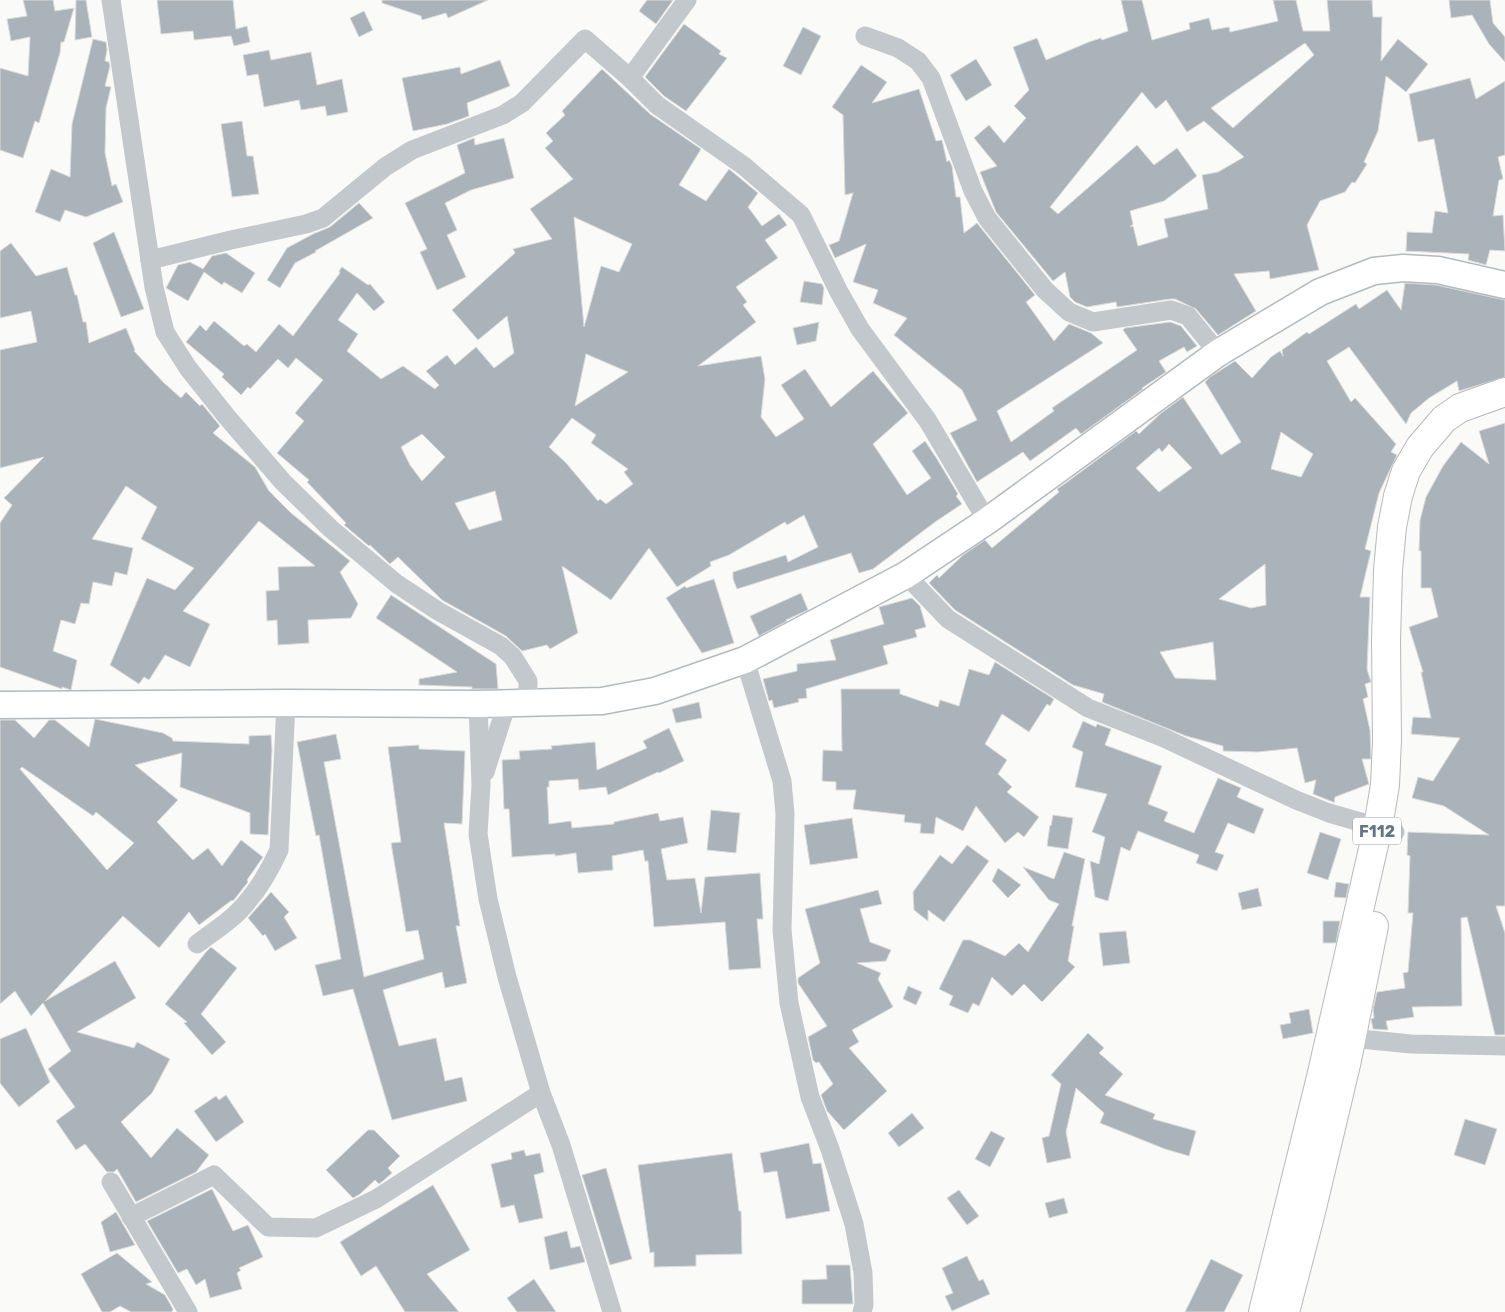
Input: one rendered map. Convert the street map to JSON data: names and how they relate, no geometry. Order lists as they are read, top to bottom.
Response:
{
  "streets": {
    "main road": ["F112"]
  }
}
